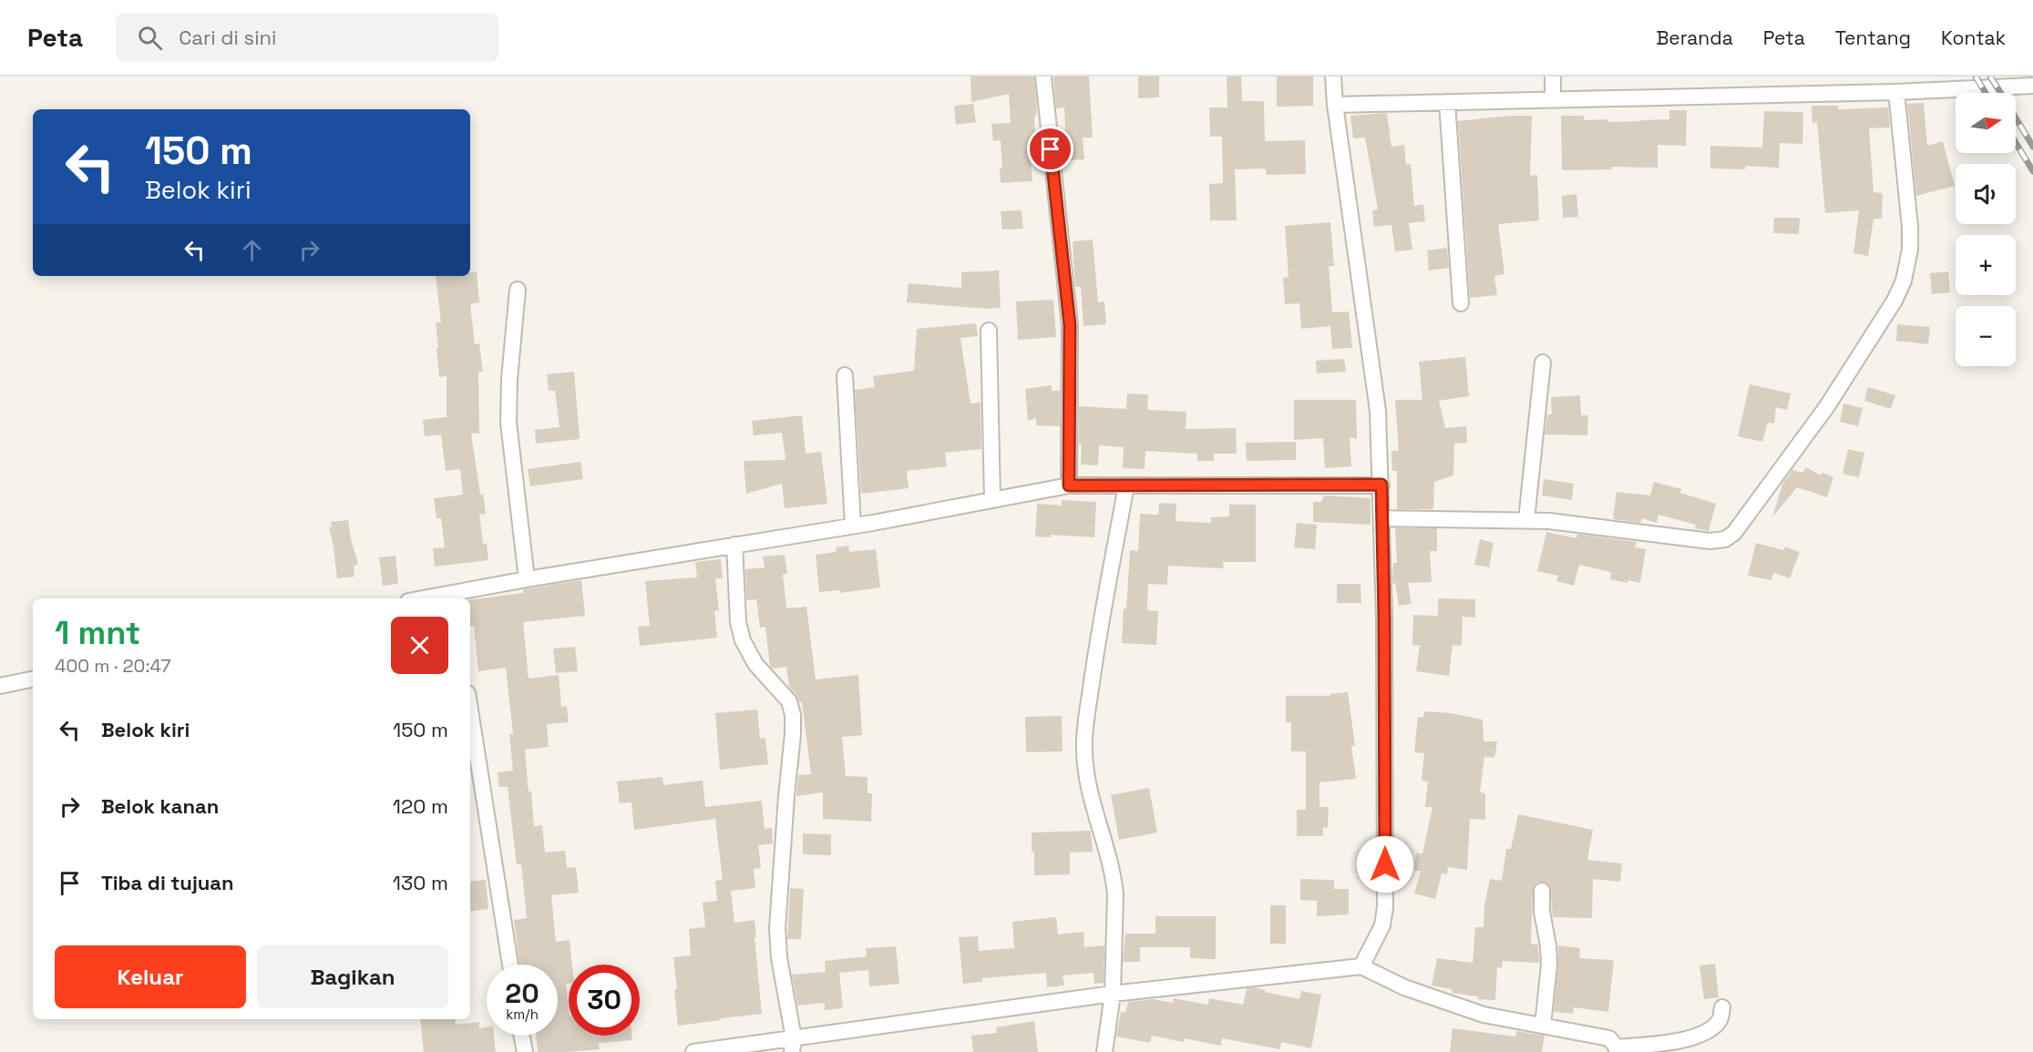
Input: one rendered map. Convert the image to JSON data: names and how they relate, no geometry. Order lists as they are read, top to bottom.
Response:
{
  "north": "right",
  "page": {
    "header": "Peta",
    "search": "Cari di sini",
    "nav": [
      "Beranda",
      "Peta",
      "Tentang",
      "Kontak"
    ],
    "map_buttons": ["+", "−"],
    "turn": ["150 m", "Belok kiri"],
    "heading": ["1 mnt", "400 m · 20:47"],
    "list": [
      {
        "name": "Belok kiri",
        "value": "150 m"
      },
      {
        "name": "Belok kanan",
        "value": "120 m"
      },
      {
        "name": "Tiba di tujuan",
        "value": "130 m"
      }
    ],
    "buttons": ["Keluar", "Bagikan"],
    "speed": "20 km/h",
    "limit": "30"
  }
}
